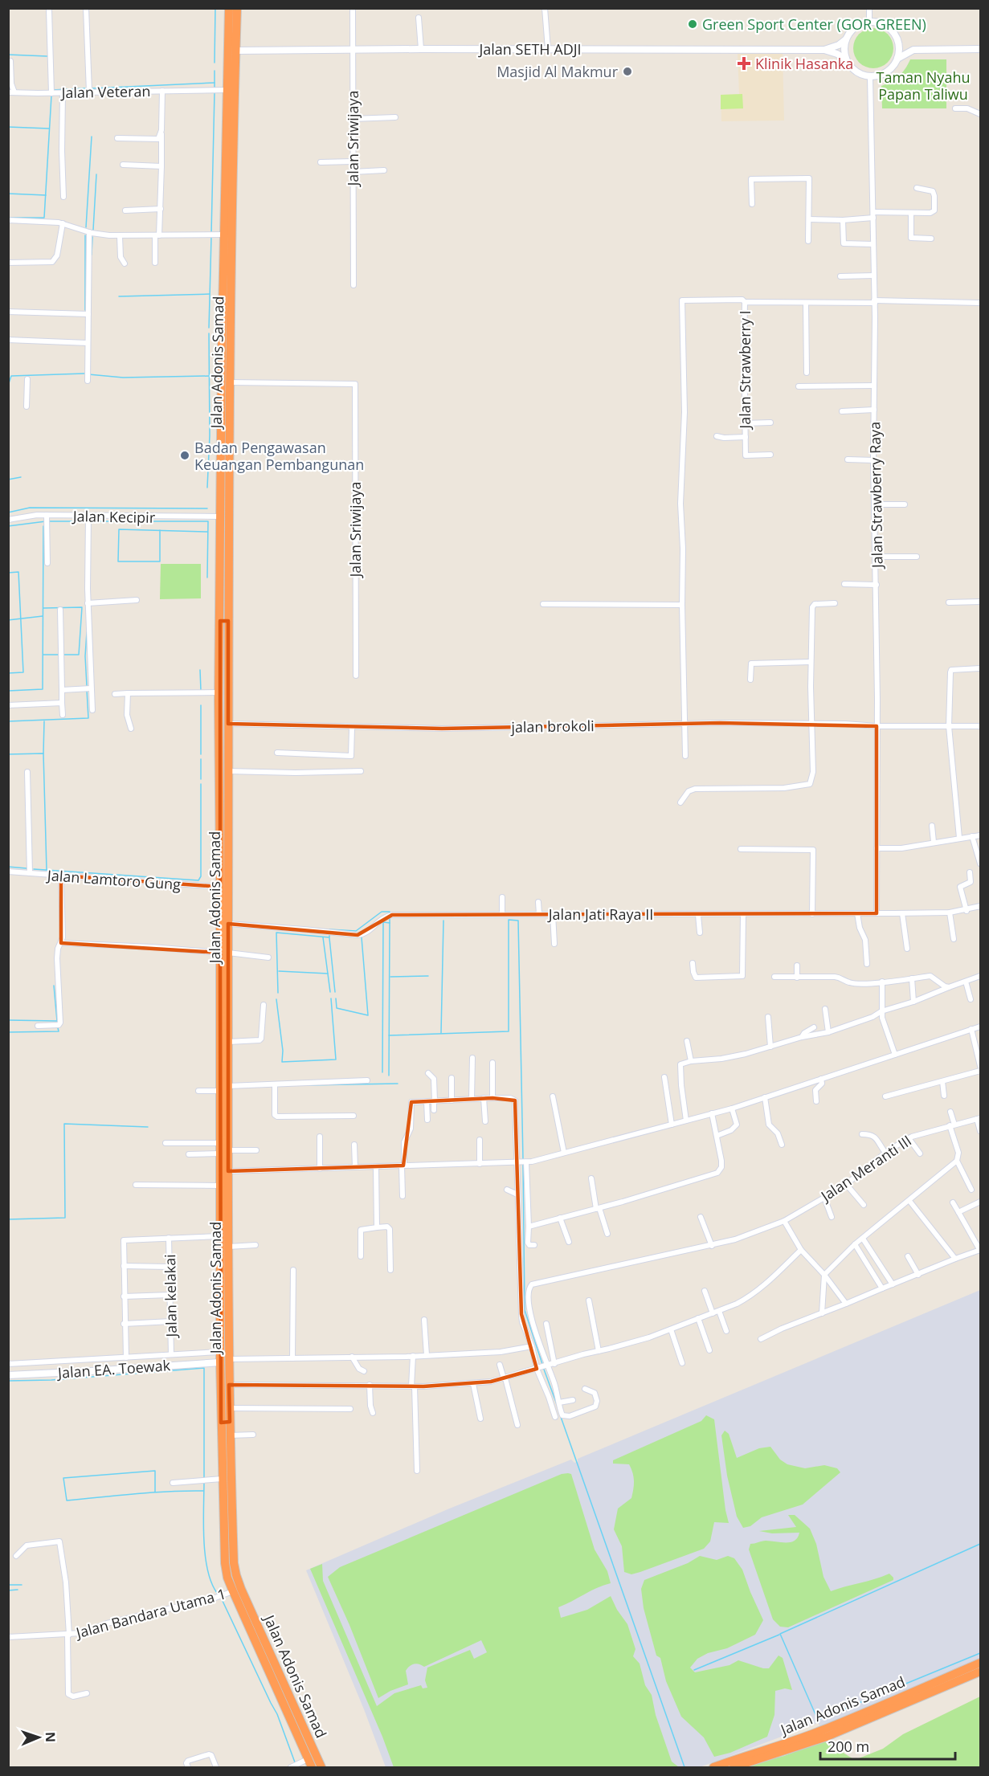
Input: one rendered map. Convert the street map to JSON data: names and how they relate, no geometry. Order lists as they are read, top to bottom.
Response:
{
  "streets": {
    "highway": ["Jalan Adonis Samad"],
    "street": [
      "Jalan SETH ADJI",
      "Jalan Veteran",
      "Jalan Sriwijaya",
      "Jalan Strawberry I",
      "Jalan Strawberry Raya",
      "Jalan Kecipir",
      "jalan brokoli",
      "Jalan Lamtoro Gung",
      "Jalan Jati Raya II",
      "Jalan Meranti III",
      "Jalan kelakai",
      "Jalan EA. Toewak",
      "Jalan Bandara Utama 1"
    ]
  },
  "crossings": [
    ["Jalan SETH ADJI", "Jalan Sriwijaya"],
    ["Jalan SETH ADJI", "Jalan Adonis Samad"],
    ["Jalan Sriwijaya", "Jalan Adonis Samad"],
    ["Jalan Adonis Samad", "jalan brokoli"],
    ["Jalan Adonis Samad", "Jalan Jati Raya II"],
    ["Jalan Strawberry I", "Jalan Strawberry Raya"],
    ["Jalan Strawberry Raya", "jalan brokoli"],
    ["Jalan Strawberry Raya", "Jalan Jati Raya II"]
  ],
  "parks": ["Taman Nyahu Papan Taliwu"],
  "places": {
    "other": ["Green Sport Center (GOR GREEN)", "Masjid Al Makmur", "Badan Pengawasan Keuangan Pembangunan"],
    "health": ["Klinik Hasanka"]
  },
  "scale_bar": "200 m",
  "north": "right"
}
